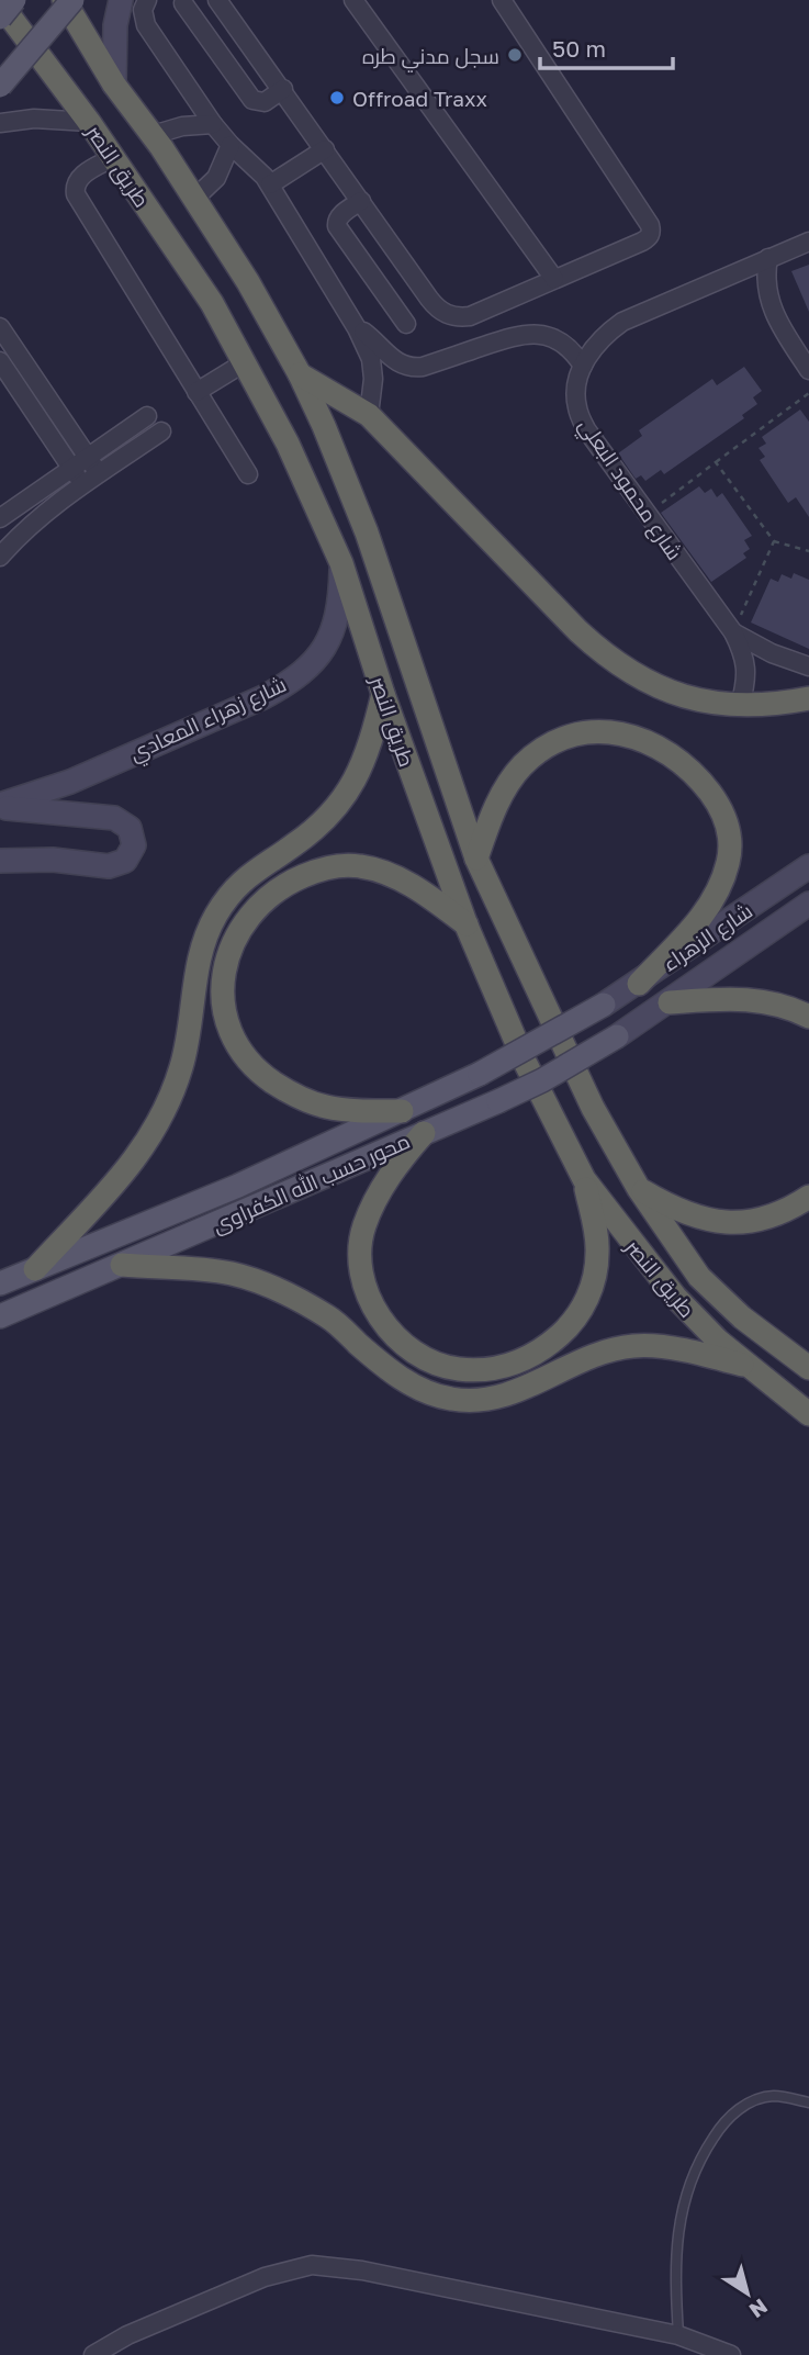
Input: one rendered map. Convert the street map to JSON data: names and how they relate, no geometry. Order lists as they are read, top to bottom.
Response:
{
  "streets": {
    "highway": ["طريق النصر"],
    "main road": ["شارع زهراء المعادي", "شارع الزهراء", "محور حسب الله الكفراوى"],
    "street": ["شارع محمود البعلي"]
  },
  "crossings": [
    ["طريق النصر", "شارع زهراء المعادي"],
    ["شارع الزهراء", "محور حسب الله الكفراوى"]
  ],
  "places": ["سجل مدني طره", "Offroad Traxx"],
  "scale_bar": "50 m",
  "north": "bottom right"
}
